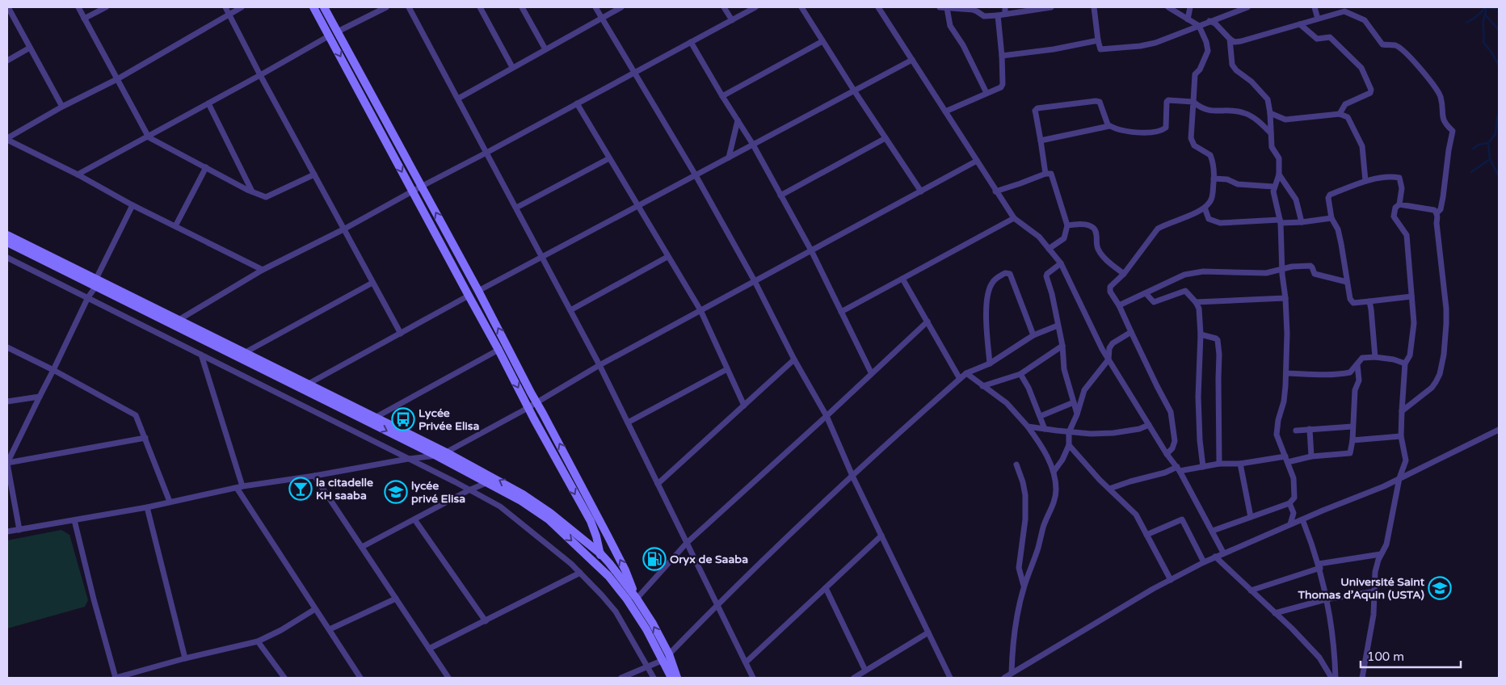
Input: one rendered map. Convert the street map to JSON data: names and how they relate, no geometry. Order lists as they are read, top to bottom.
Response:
{
  "places": {
    "bus stop": ["Lycée Privée Elisa"],
    "bar": ["la citadelle KH saaba"],
    "school or university": ["lycée privé Elisa", "Université Saint Thomas d’Aquin (USTA)"],
    "fuel station": ["Oryx de Saaba"]
  },
  "scale_bar": "100 m"
}
